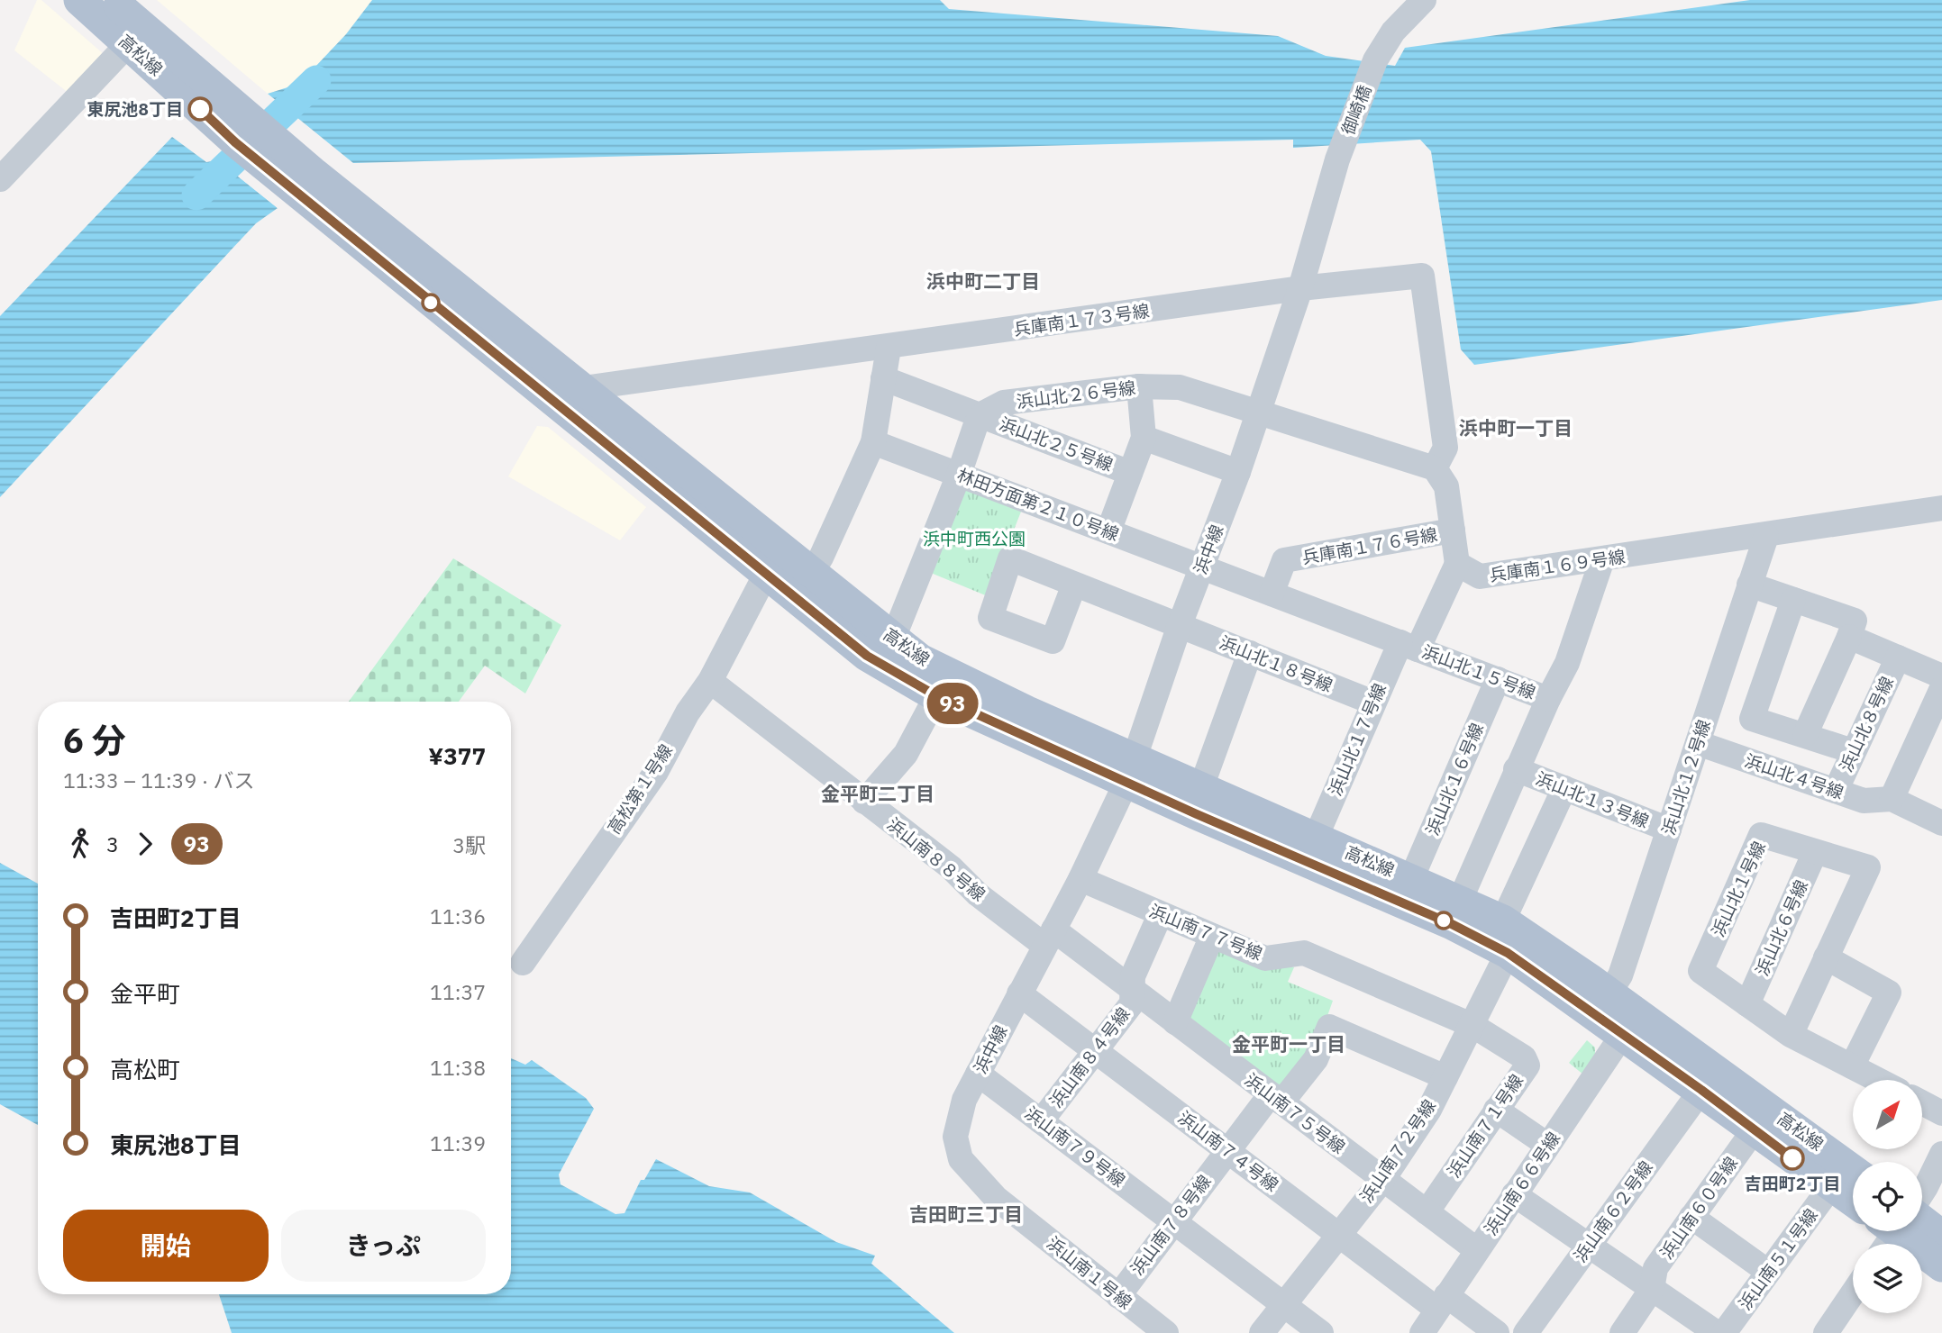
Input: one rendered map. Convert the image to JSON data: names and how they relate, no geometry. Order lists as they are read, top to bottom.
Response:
{
  "streets": {
    "main road": ["高松線"],
    "street": [
      "御崎橋",
      "兵庫南１７３号線",
      "浜山北２６号線",
      "浜山北２５号線",
      "林田方面第２１０号線",
      "兵庫南１７６号線",
      "浜中線",
      "兵庫南１６９号線",
      "浜山北１８号線",
      "浜山北１５号線",
      "浜山北８号線",
      "浜山北１７号線",
      "浜山北４号線",
      "浜山北１２号線",
      "浜山北１６号線",
      "高松第１号線",
      "浜山北１３号線",
      "浜山南８８号線",
      "浜山北１号線",
      "浜山北６号線",
      "浜山南７７号線",
      "浜山南８４号線",
      "浜山南７５号線",
      "浜山南７１号線",
      "浜山南７９号線",
      "浜山南７４号線",
      "浜山南７２号線",
      "浜山南６６号線",
      "浜山南６０号線",
      "浜山南６２号線",
      "浜山南７８号線",
      "浜山南５１号線",
      "浜山南１号線"
    ]
  },
  "crossings": [
    ["高松線", "兵庫南１７３号線"],
    ["高松線", "浜中線"],
    ["高松線", "浜山北１５号線"],
    ["高松線", "浜山北１７号線"],
    ["高松線", "浜山北１２号線"],
    ["高松線", "浜山北１６号線"],
    ["高松線", "高松第１号線"],
    ["高松線", "浜山南７２号線"],
    ["高松線", "浜山南６６号線"],
    ["高松線", "浜山南６０号線"],
    ["高松線", "浜山南６２号線"],
    ["高松線", "浜山南５１号線"],
    ["御崎橋", "浜中線"],
    ["兵庫南１７３号線", "浜中線"],
    ["浜山北２６号線", "浜山北２５号線"],
    ["浜山北２６号線", "浜中線"],
    ["林田方面第２１０号線", "浜中線"],
    ["林田方面第２１０号線", "浜山北１５号線"],
    ["兵庫南１７６号線", "浜山北１５号線"],
    ["浜中線", "浜山北１８号線"],
    ["浜中線", "浜山北１５号線"],
    ["浜中線", "浜山南８８号線"],
    ["浜中線", "浜山南７７号線"],
    ["浜中線", "浜山南７５号線"],
    ["浜中線", "浜山南７９号線"],
    ["浜中線", "浜山南７４号線"],
    ["浜中線", "浜山南１号線"],
    ["兵庫南１６９号線", "浜山北１７号線"],
    ["兵庫南１６９号線", "浜山北１２号線"],
    ["浜山北１８号線", "浜山北１７号線"],
    ["浜山北１５号線", "浜山北１７号線"],
    ["浜山北１５号線", "浜山北１６号線"],
    ["浜山北１５号線", "浜山北１３号線"],
    ["浜山北８号線", "浜山北４号線"],
    ["浜山北４号線", "浜山北１２号線"],
    ["浜山北１２号線", "浜山北１３号線"],
    ["高松第１号線", "浜山南８８号線"],
    ["浜山南８８号線", "浜山南７５号線"],
    ["浜山北１号線", "浜山北６号線"],
    ["浜山南７７号線", "浜山南８４号線"],
    ["浜山南７７号線", "浜山南７１号線"],
    ["浜山南７７号線", "浜山南７２号線"],
    ["浜山南８４号線", "浜山南７５号線"],
    ["浜山南８４号線", "浜山南７９号線"],
    ["浜山南８４号線", "浜山南７４号線"],
    ["浜山南７５号線", "浜山南７１号線"],
    ["浜山南７５号線", "浜山南７２号線"],
    ["浜山南７５号線", "浜山南６６号線"],
    ["浜山南７５号線", "浜山南７８号線"],
    ["浜山南７１号線", "浜山南７２号線"],
    ["浜山南７９号線", "浜山南７２号線"],
    ["浜山南７９号線", "浜山南７８号線"],
    ["浜山南７４号線", "浜山南７２号線"],
    ["浜山南７４号線", "浜山南６６号線"],
    ["浜山南７４号線", "浜山南７８号線"],
    ["浜山南７２号線", "浜山南７８号線"],
    ["浜山南７８号線", "浜山南１号線"]
  ],
  "districts": [
    "浜中町二丁目",
    "浜中町一丁目",
    "金平町二丁目",
    "金平町一丁目",
    "吉田町三丁目"
  ],
  "parks": ["浜中町西公園"],
  "places": ["東尻池8丁目", "吉田町2丁目"],
  "lines": ["bus line 93"],
  "north": "top right",
  "page": {
    "on_map": "93",
    "heading": ["6 分", "11:33 – 11:39 · バス", "¥377"],
    "legs": ["3", "93", "3駅"],
    "list": [
      {
        "name": "吉田町2丁目",
        "value": "11:36"
      },
      {
        "name": "金平町",
        "value": "11:37"
      },
      {
        "name": "高松町",
        "value": "11:38"
      },
      {
        "name": "東尻池8丁目",
        "value": "11:39"
      }
    ],
    "buttons": ["開始", "きっぷ"]
  }
}
